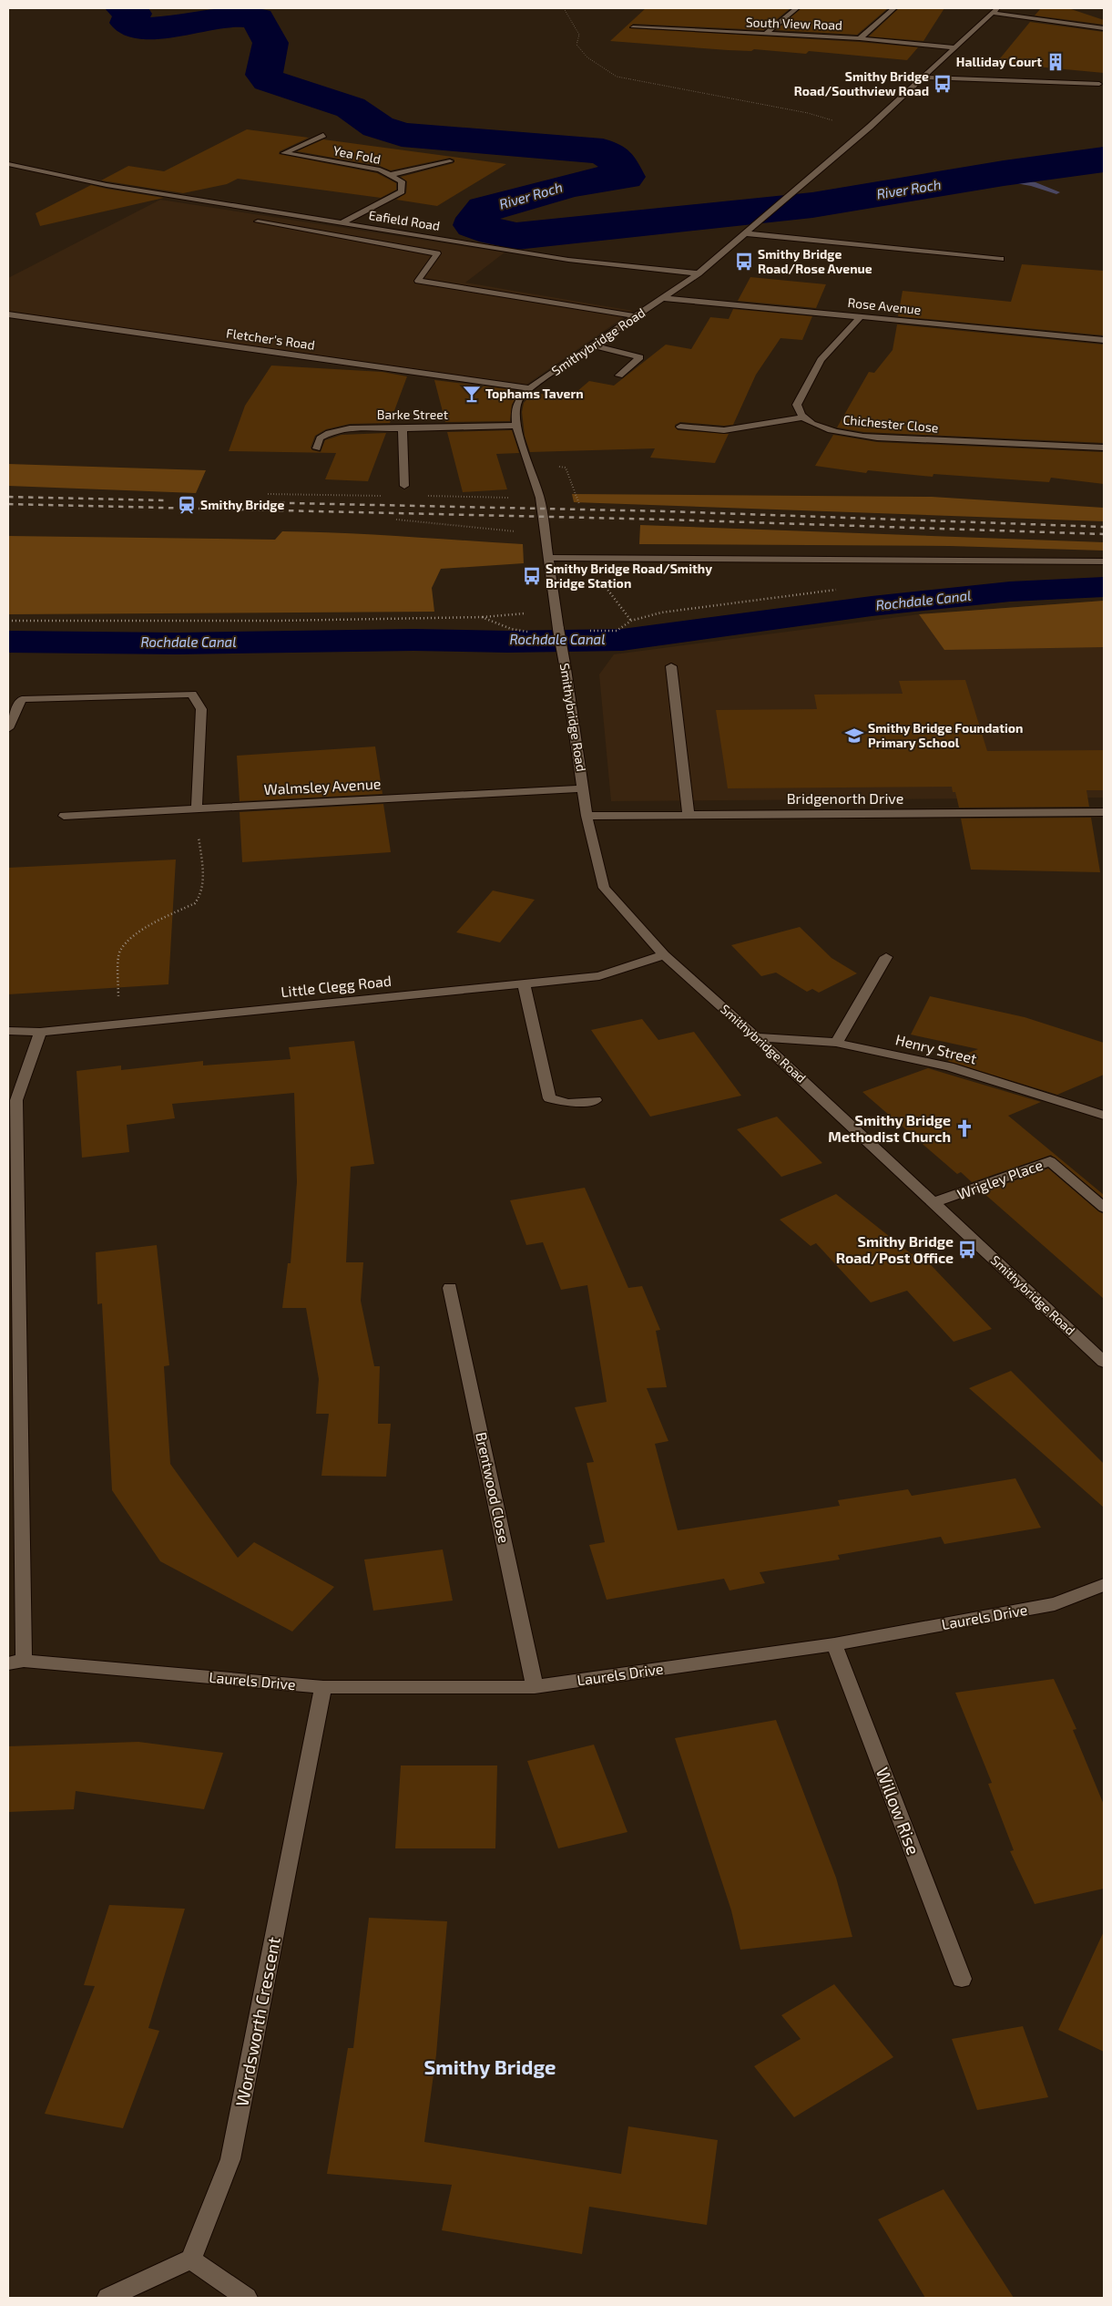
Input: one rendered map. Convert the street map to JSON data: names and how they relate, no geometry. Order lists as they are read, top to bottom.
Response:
{
  "streets": {
    "street": [
      "South View Road",
      "Yea Fold",
      "Eafield Road",
      "Rose Avenue",
      "Fletcher's Road",
      "Smithybridge Road",
      "Barke Street",
      "Chichester Close",
      "Walmsley Avenue",
      "Bridgenorth Drive",
      "Little Clegg Road",
      "Henry Street",
      "Wrigley Place",
      "Brentwood Close",
      "Laurels Drive",
      "Willow Rise",
      "Wordsworth Crescent"
    ]
  },
  "crossings": [
    ["South View Road", "Smithybridge Road"],
    ["Yea Fold", "Eafield Road"],
    ["Eafield Road", "Smithybridge Road"],
    ["Rose Avenue", "Smithybridge Road"],
    ["Fletcher's Road", "Smithybridge Road"],
    ["Smithybridge Road", "Barke Street"],
    ["Smithybridge Road", "Walmsley Avenue"],
    ["Smithybridge Road", "Bridgenorth Drive"],
    ["Smithybridge Road", "Little Clegg Road"],
    ["Smithybridge Road", "Henry Street"],
    ["Smithybridge Road", "Wrigley Place"],
    ["Little Clegg Road", "Laurels Drive"],
    ["Brentwood Close", "Laurels Drive"],
    ["Laurels Drive", "Willow Rise"],
    ["Laurels Drive", "Wordsworth Crescent"]
  ],
  "districts": ["Smithy Bridge"],
  "water": ["River Roch", "Rochdale Canal"],
  "places": {
    "building": ["Halliday Court"],
    "bus stop": [
      "Smithy Bridge Road/Southview Road",
      "Smithy Bridge Road/Rose Avenue",
      "Smithy Bridge Road/Smithy Bridge Station",
      "Smithy Bridge Road/Post Office"
    ],
    "bar": ["Tophams Tavern"],
    "station": ["Smithy Bridge"],
    "school or university": ["Smithy Bridge Foundation Primary School"],
    "church": ["Smithy Bridge Methodist Church"]
  }
}
